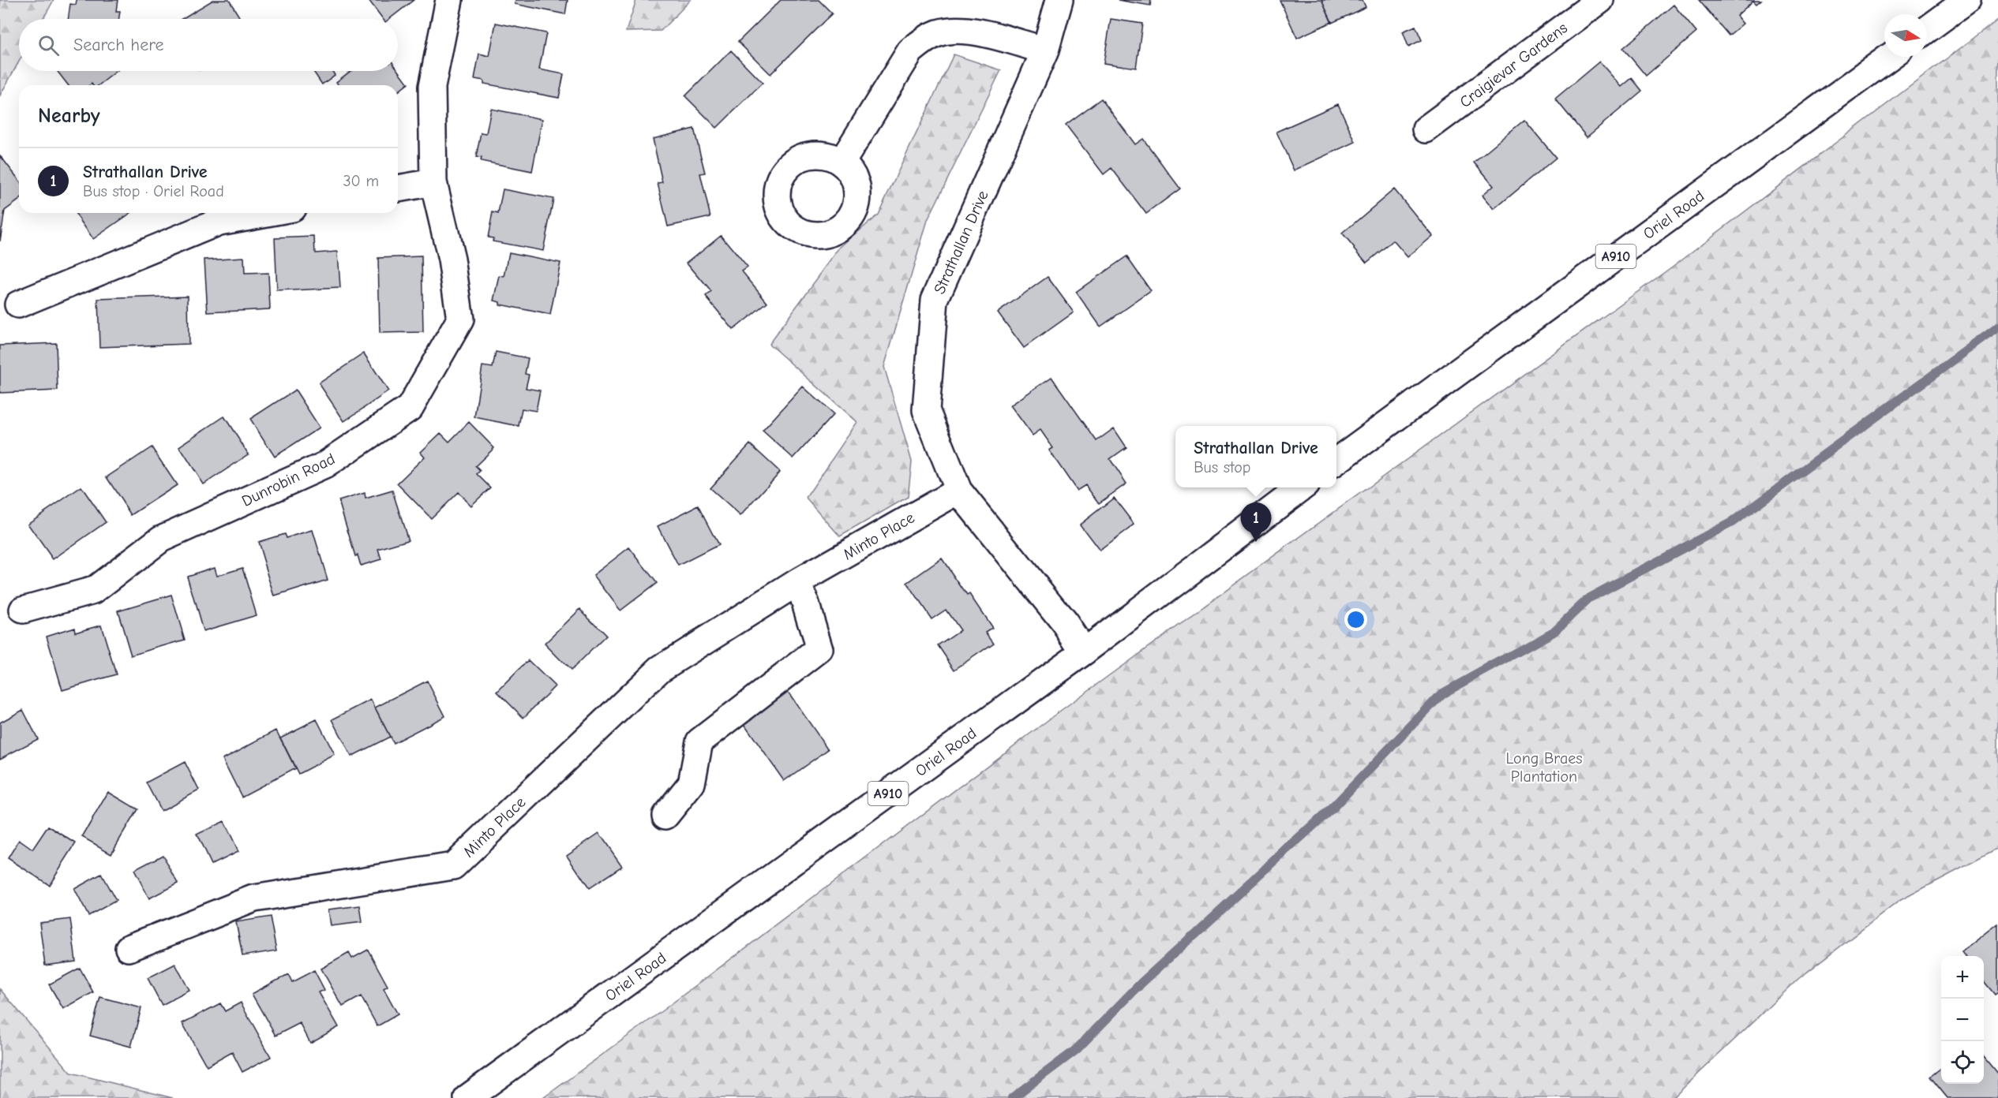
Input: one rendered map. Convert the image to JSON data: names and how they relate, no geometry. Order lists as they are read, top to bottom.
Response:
{
  "streets": {
    "street": [
      "Craigievar Gardens",
      "Oriel Road",
      "Strathallan Drive",
      "A910",
      "Dunrobin Road",
      "Minto Place"
    ]
  },
  "crossings": [
    ["Oriel Road", "Strathallan Drive"],
    ["Strathallan Drive", "Minto Place"]
  ],
  "parks": ["Long Braes Plantation"],
  "north": "right",
  "page": {
    "search": "Search here",
    "heading": "Nearby",
    "list": [
      {
        "mark": "1",
        "name": "Strathallan Drive",
        "note": "Bus stop · Oriel Road",
        "value": "30 m"
      }
    ],
    "popup": ["Strathallan Drive", "Bus stop"],
    "pins": "1",
    "map_buttons": ["+", "−"]
  }
}
